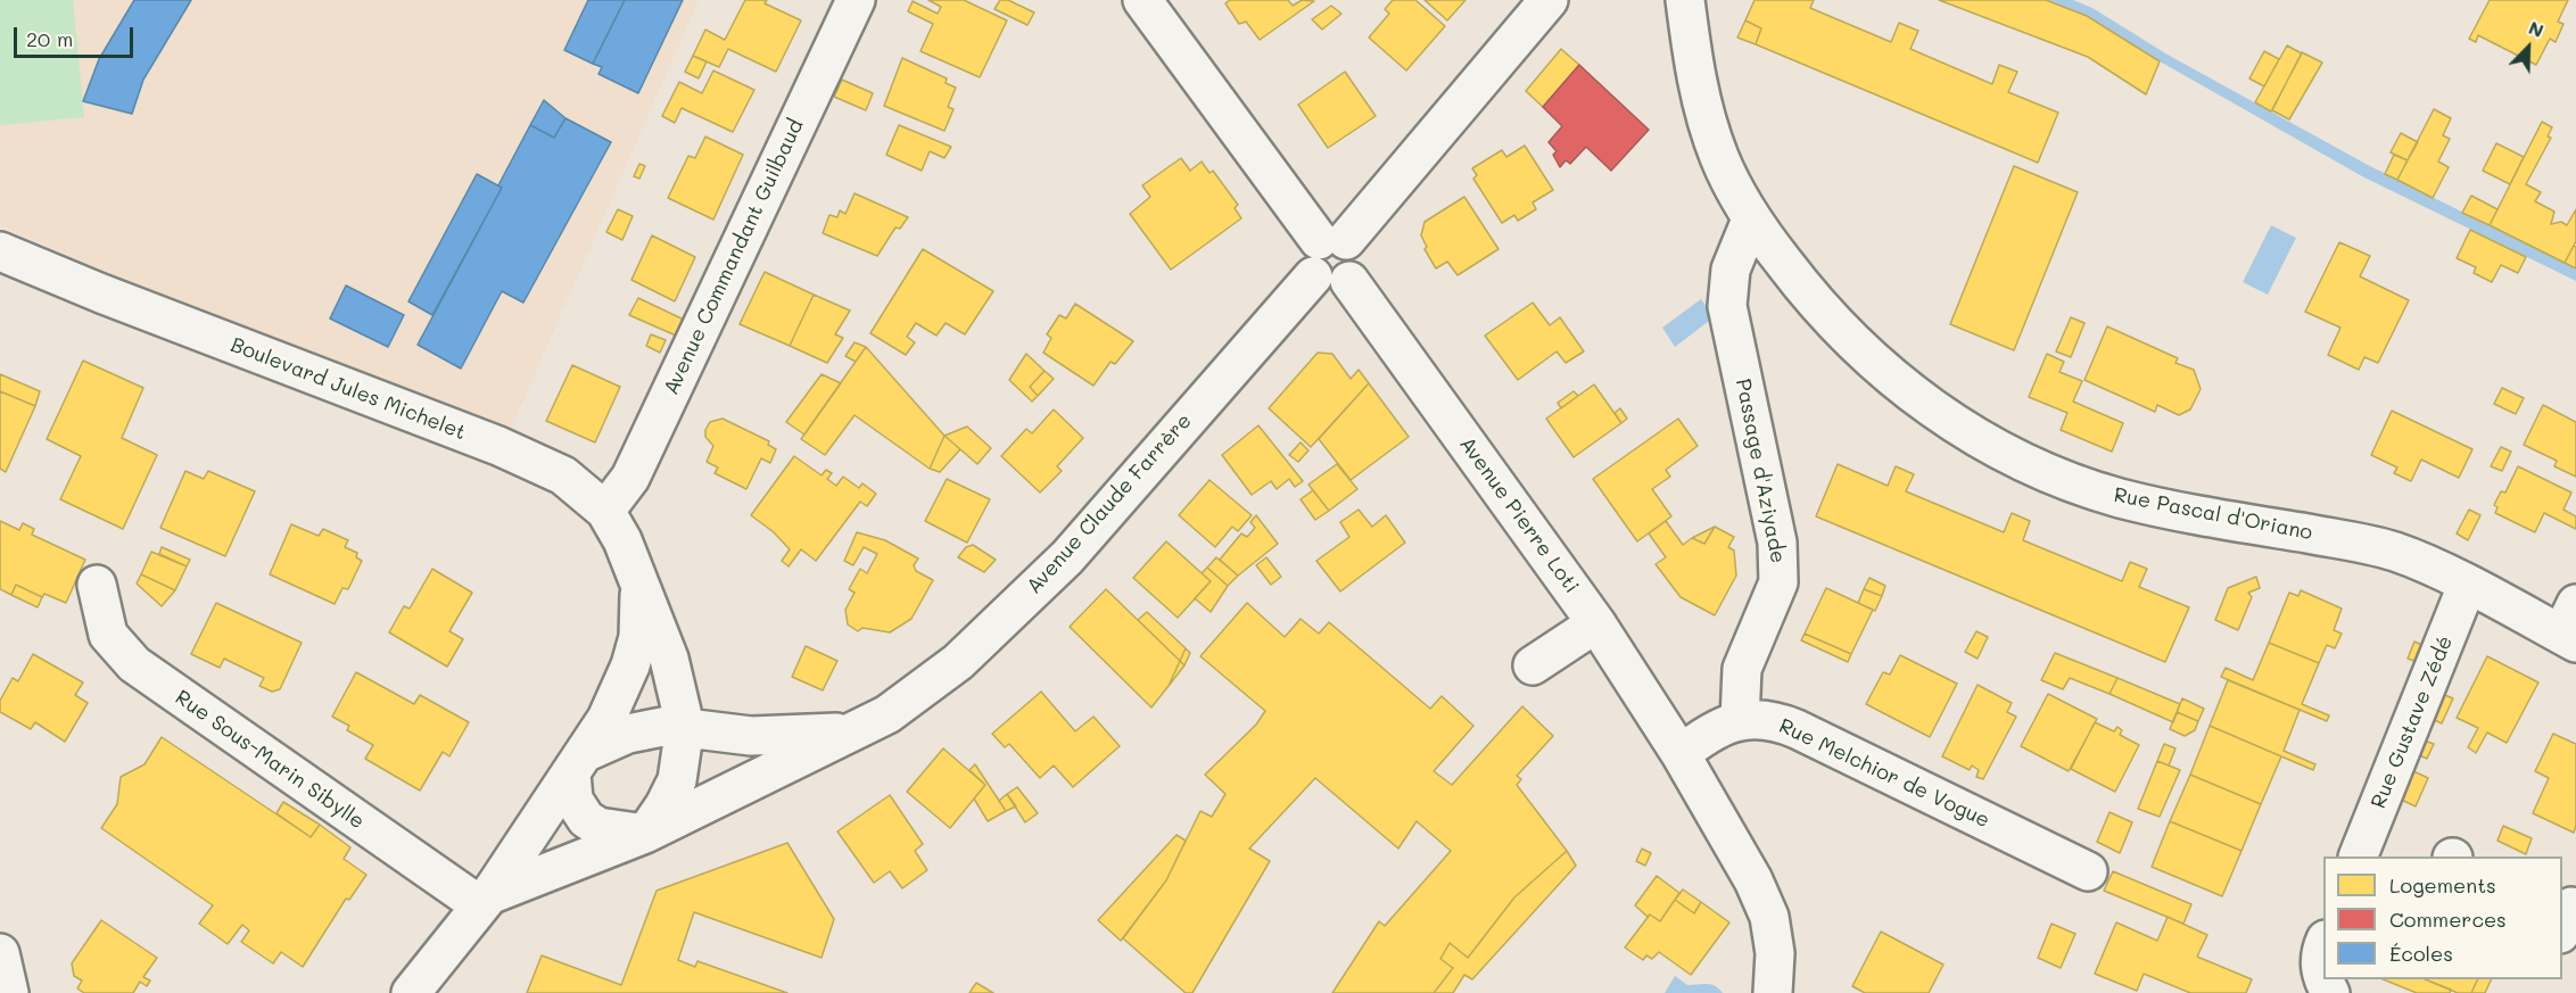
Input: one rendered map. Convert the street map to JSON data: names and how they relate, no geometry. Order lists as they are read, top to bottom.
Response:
{
  "streets": {
    "street": [
      "Avenue Commandant Guilbaud",
      "Boulevard Jules Michelet",
      "Passage d'Aziyade",
      "Avenue Claude Farrère",
      "Rue Pascal d'Oriano",
      "Avenue Pierre Loti",
      "Rue Gustave Zédé",
      "Rue Sous-Marin Sibylle",
      "Rue Melchior de Vogue"
    ]
  },
  "crossings": [
    ["Avenue Commandant Guilbaud", "Boulevard Jules Michelet"],
    ["Boulevard Jules Michelet", "Avenue Claude Farrère"],
    ["Boulevard Jules Michelet", "Rue Sous-Marin Sibylle"],
    ["Passage d'Aziyade", "Rue Pascal d'Oriano"],
    ["Passage d'Aziyade", "Rue Melchior de Vogue"],
    ["Avenue Claude Farrère", "Avenue Pierre Loti"],
    ["Rue Pascal d'Oriano", "Rue Gustave Zédé"],
    ["Avenue Pierre Loti", "Rue Melchior de Vogue"]
  ],
  "legend": ["Logements", "Commerces", "Écoles"],
  "scale_bar": "20 m",
  "north": "top right"
}
